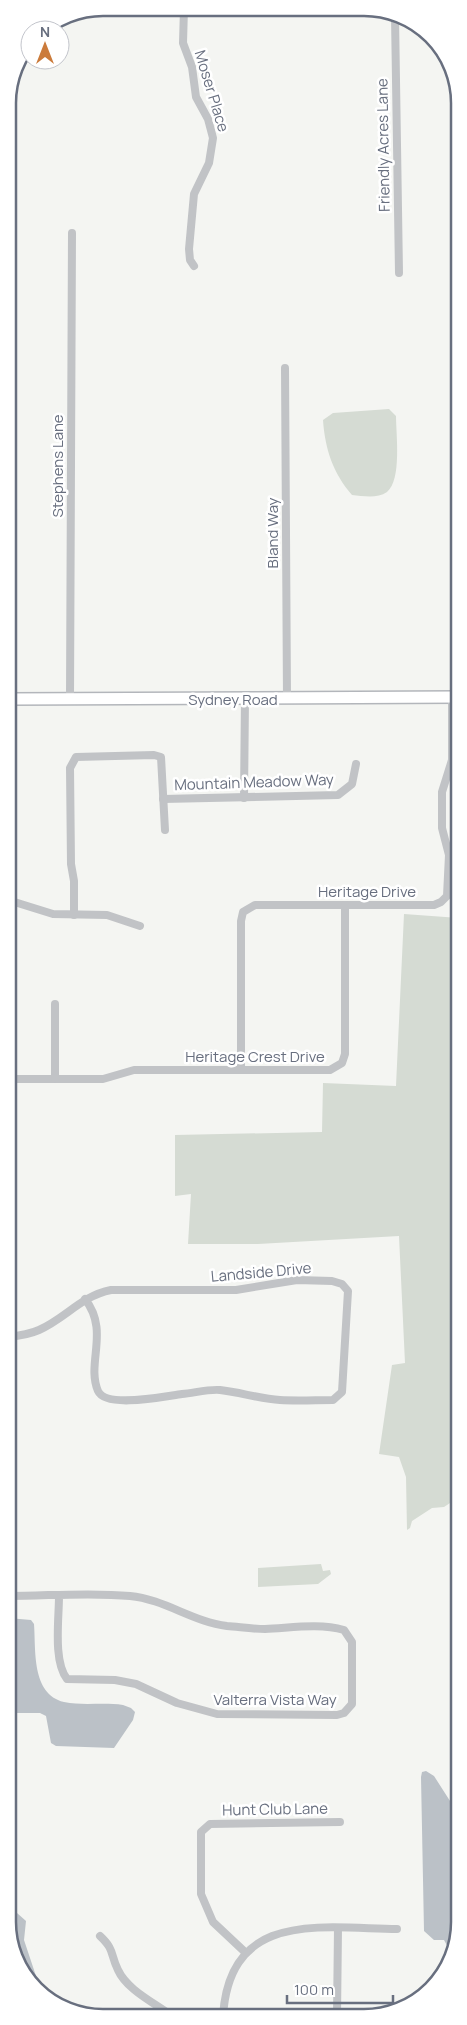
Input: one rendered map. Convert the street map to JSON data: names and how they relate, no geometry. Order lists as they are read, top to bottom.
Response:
{
  "streets": {
    "street": [
      "Moser Place",
      "Friendly Acres Lane",
      "Stephens Lane",
      "Bland Way",
      "Sydney Road",
      "Mountain Meadow Way",
      "Heritage Drive",
      "Heritage Crest Drive",
      "Landside Drive",
      "Valterra Vista Way",
      "Hunt Club Lane"
    ]
  },
  "crossings": [
    ["Stephens Lane", "Sydney Road"],
    ["Bland Way", "Sydney Road"],
    ["Heritage Drive", "Heritage Crest Drive"]
  ],
  "scale_bar": "100 m",
  "north": "top"
}
